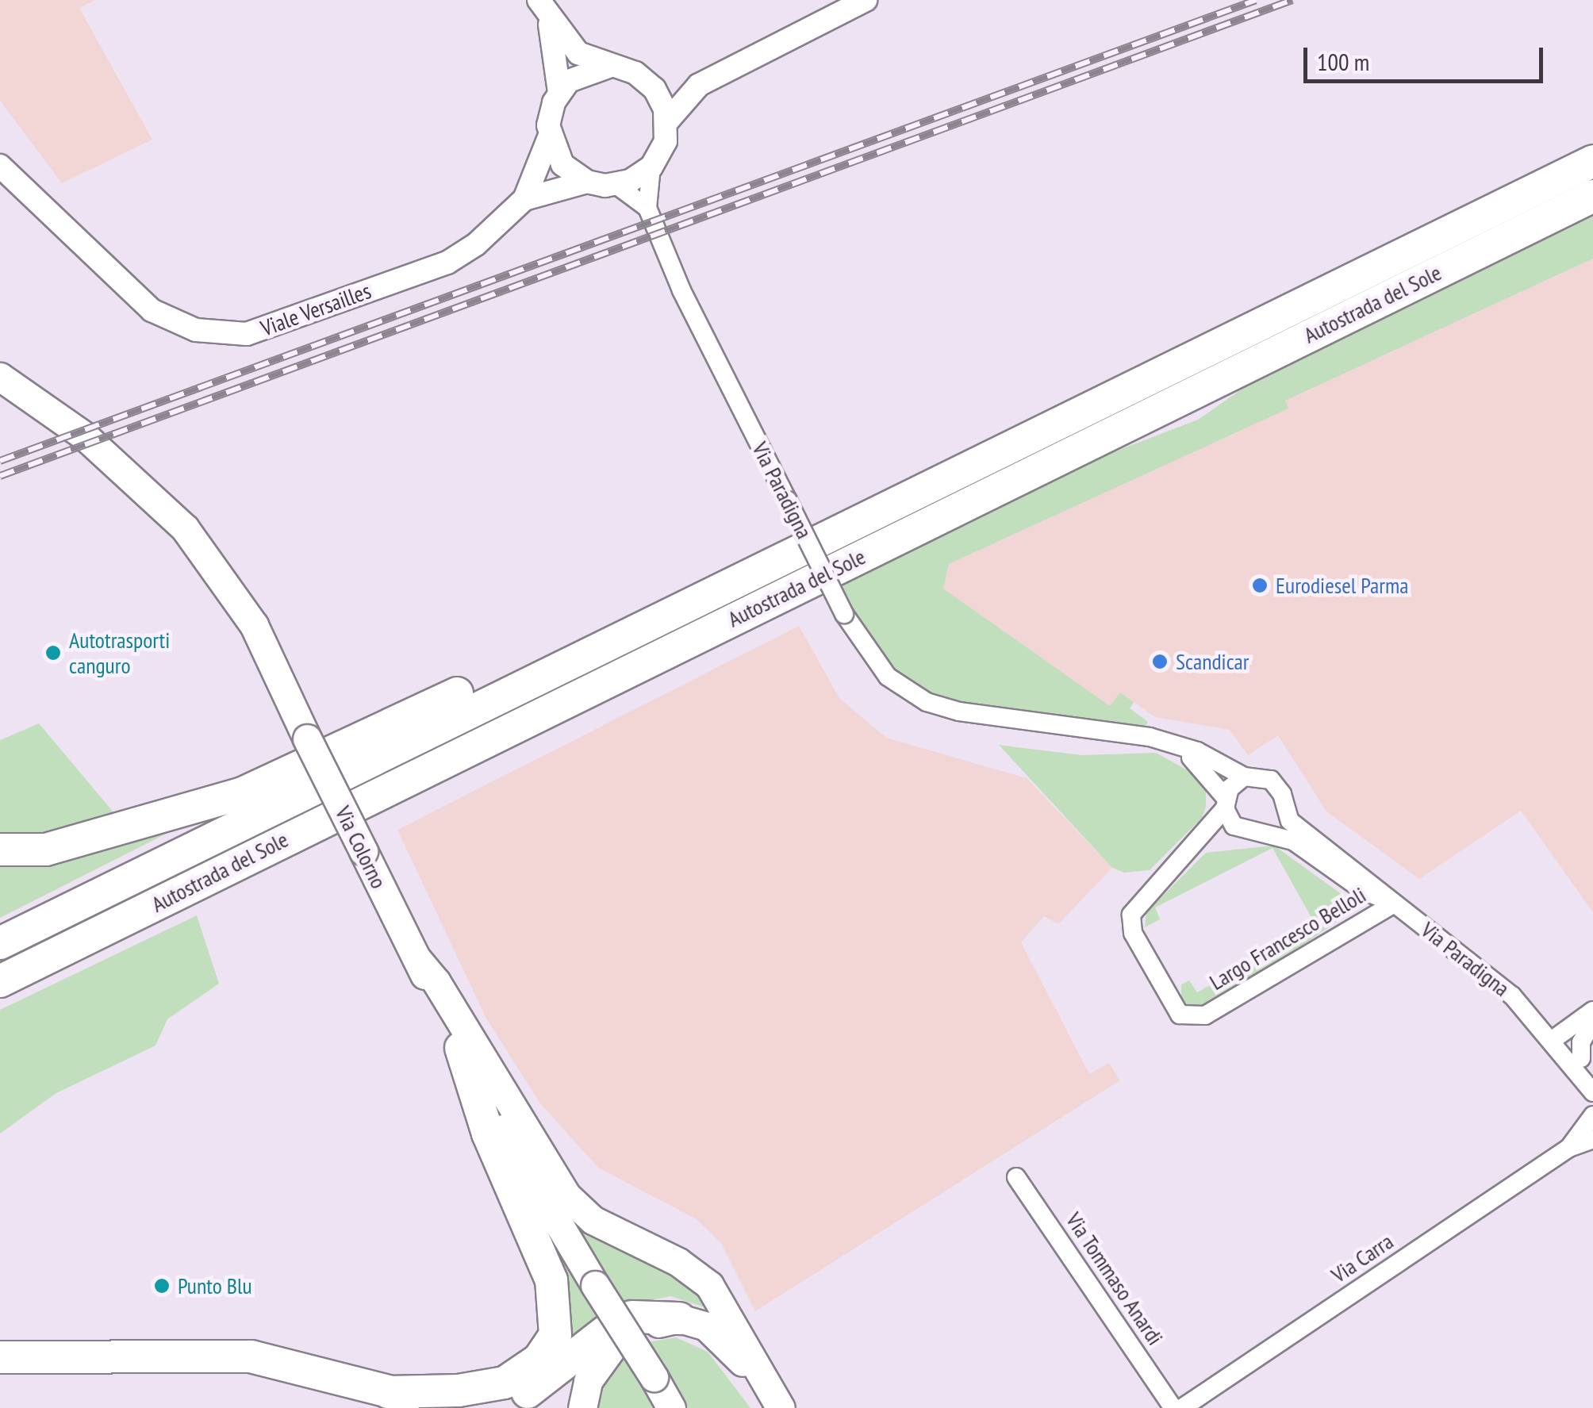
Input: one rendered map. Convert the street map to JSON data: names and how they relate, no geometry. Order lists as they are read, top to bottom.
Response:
{
  "streets": {
    "highway": ["Autostrada del Sole"],
    "main road": ["Via Colorno"],
    "street": [
      "Viale Versailles",
      "Via Paradigna",
      "Largo Francesco Belloli",
      "Via Carra",
      "Via Tommaso Anardi"
    ]
  },
  "crossings": [
    ["Viale Versailles", "Via Paradigna"],
    ["Via Paradigna", "Largo Francesco Belloli"]
  ],
  "places": [
    "Eurodiesel Parma",
    "Autotrasporti canguro",
    "Scandicar",
    "Punto Blu"
  ],
  "scale_bar": "100 m"
}
